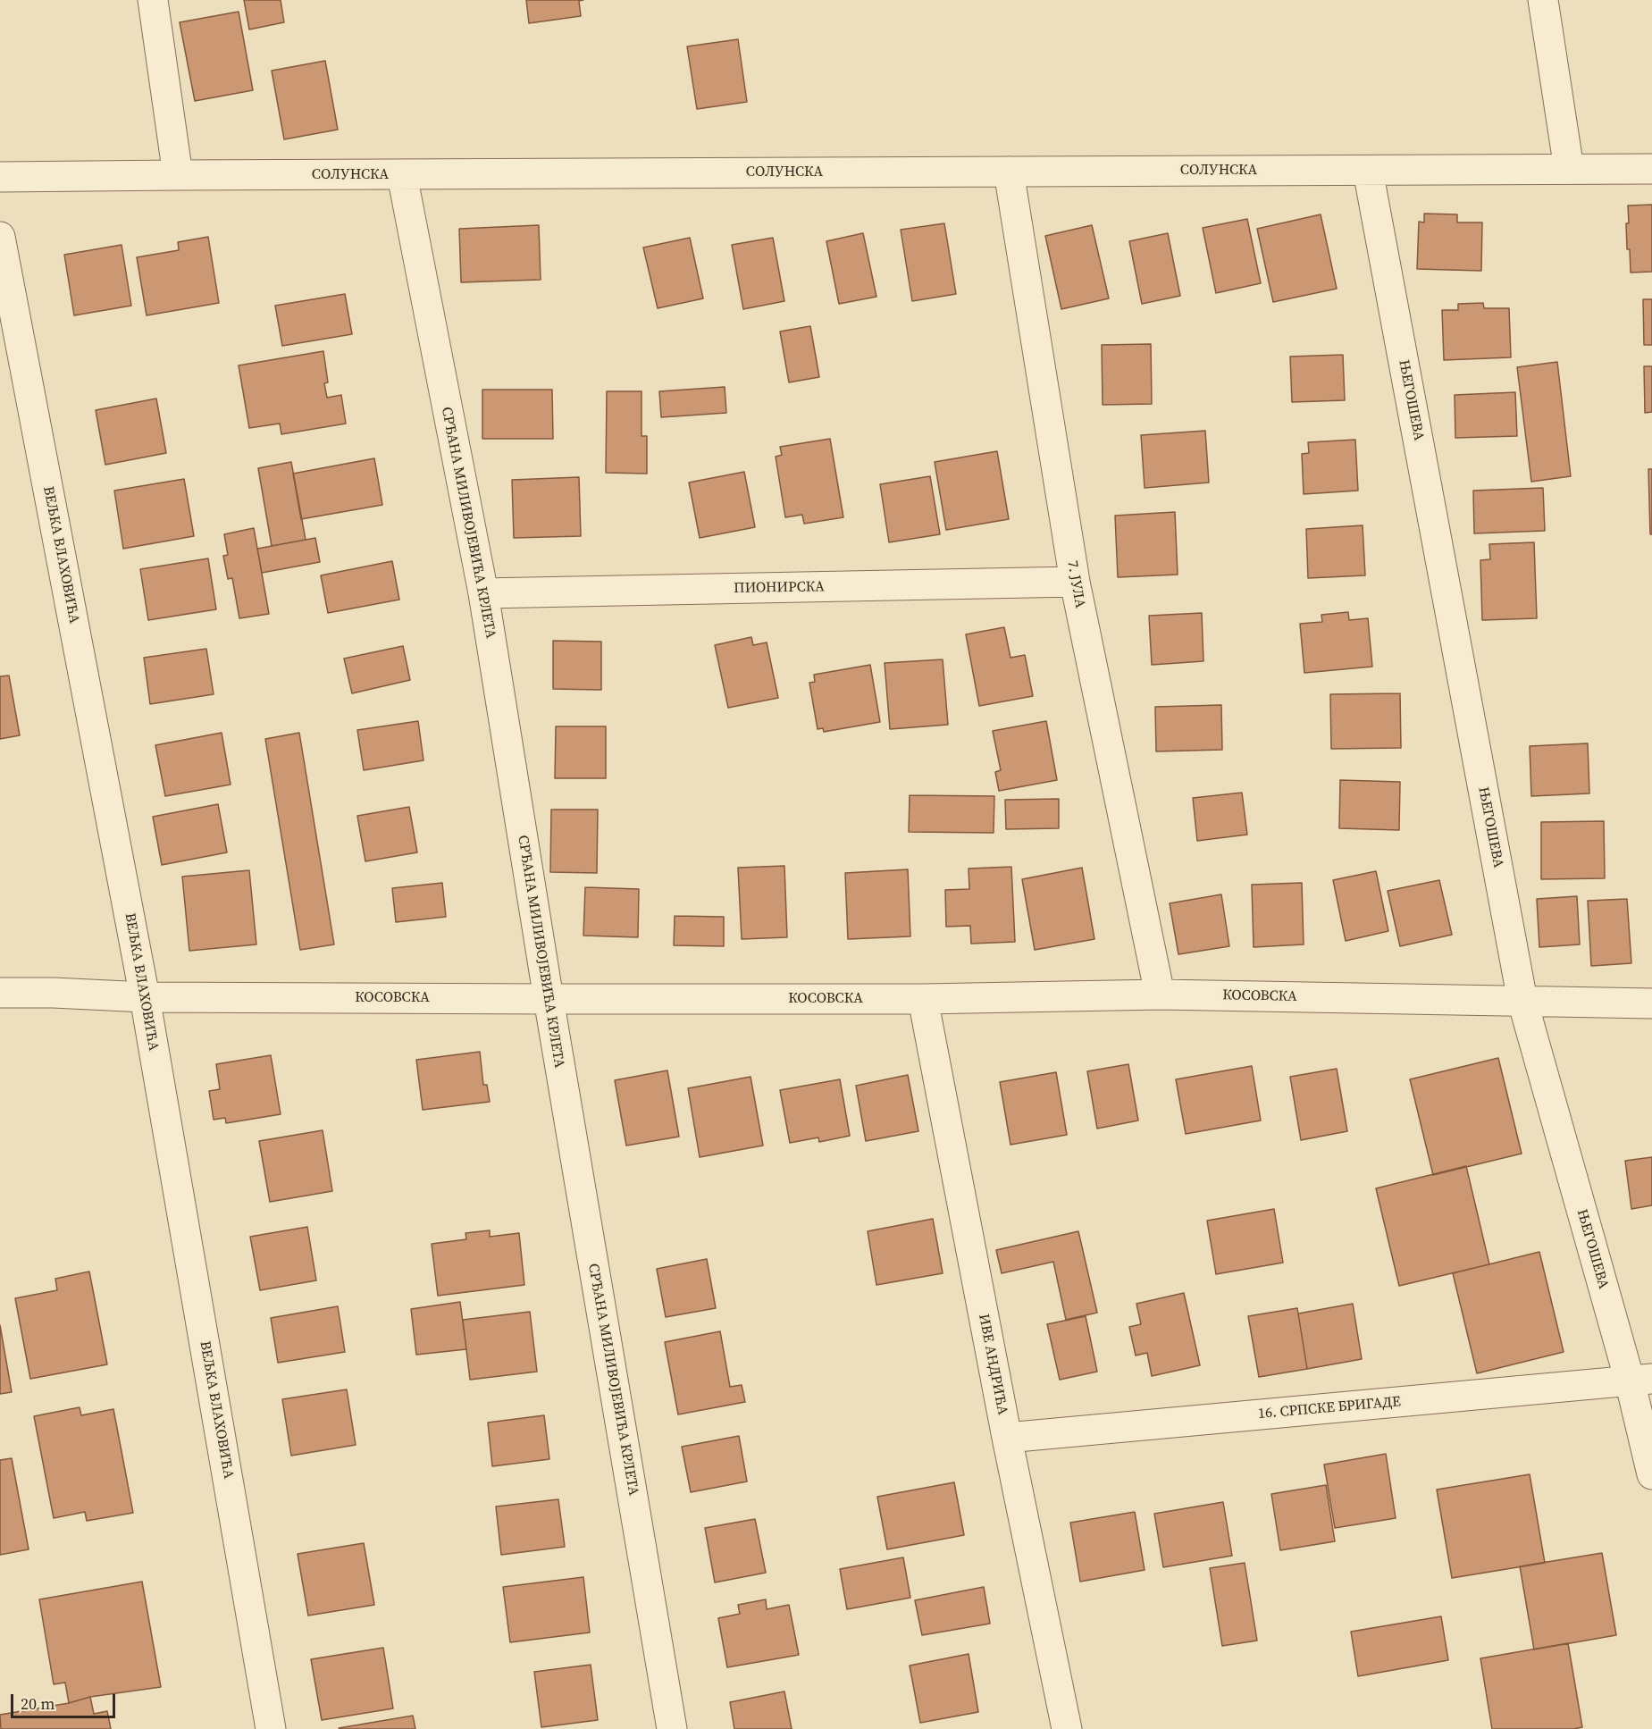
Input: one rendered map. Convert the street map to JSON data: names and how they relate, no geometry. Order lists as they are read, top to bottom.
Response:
{
  "streets": {
    "street": [
      "СОЛУНСКА",
      "ЊЕГОШЕВА",
      "СРЂАНА МИЛИВОЈЕВИЋА КРЛЕТА",
      "ВЕЉКА ВЛАХОВИЋА",
      "7. ЈУЛА",
      "ПИОНИРСКА",
      "КОСОВСКА",
      "ИВЕ АНДРИЋА",
      "16. СРПСКЕ БРИГАДЕ"
    ]
  },
  "crossings": [
    ["СОЛУНСКА", "ЊЕГОШЕВА"],
    ["СОЛУНСКА", "СРЂАНА МИЛИВОЈЕВИЋА КРЛЕТА"],
    ["СОЛУНСКА", "7. ЈУЛА"],
    ["ЊЕГОШЕВА", "КОСОВСКА"],
    ["ЊЕГОШЕВА", "16. СРПСКЕ БРИГАДЕ"],
    ["СРЂАНА МИЛИВОЈЕВИЋА КРЛЕТА", "ПИОНИРСКА"],
    ["СРЂАНА МИЛИВОЈЕВИЋА КРЛЕТА", "КОСОВСКА"],
    ["ВЕЉКА ВЛАХОВИЋА", "КОСОВСКА"],
    ["7. ЈУЛА", "ПИОНИРСКА"],
    ["7. ЈУЛА", "КОСОВСКА"],
    ["КОСОВСКА", "ИВЕ АНДРИЋА"],
    ["ИВЕ АНДРИЋА", "16. СРПСКЕ БРИГАДЕ"]
  ],
  "scale_bar": "20 m"
}
